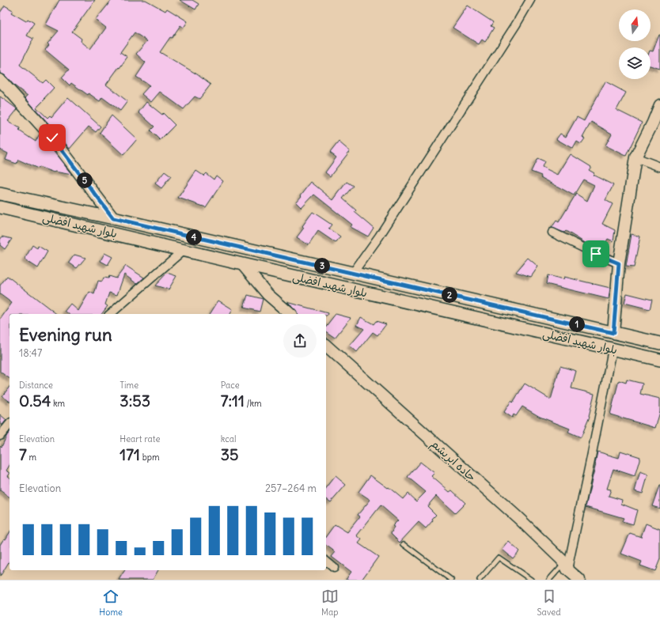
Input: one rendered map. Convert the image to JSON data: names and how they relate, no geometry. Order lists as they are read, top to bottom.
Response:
{
  "streets": {
    "main road": ["بلوار شهید افضلی"],
    "street": ["جاده ابریشم"]
  },
  "north": "top",
  "page": {
    "pins": [
      "5",
      "4",
      "3",
      "2",
      "1"
    ],
    "heading": ["Evening run", "18:47"],
    "stats": [
      ["Distance", "0.54 km"],
      ["Time", "3:53"],
      ["Pace", "7:11 /km"],
      ["Elevation", "7 m"],
      ["Heart rate", "171 bpm"],
      ["kcal", "35"]
    ],
    "chart": ["Elevation", "257–264 m"],
    "tabs": ["Home", "Map", "Saved"]
  }
}
